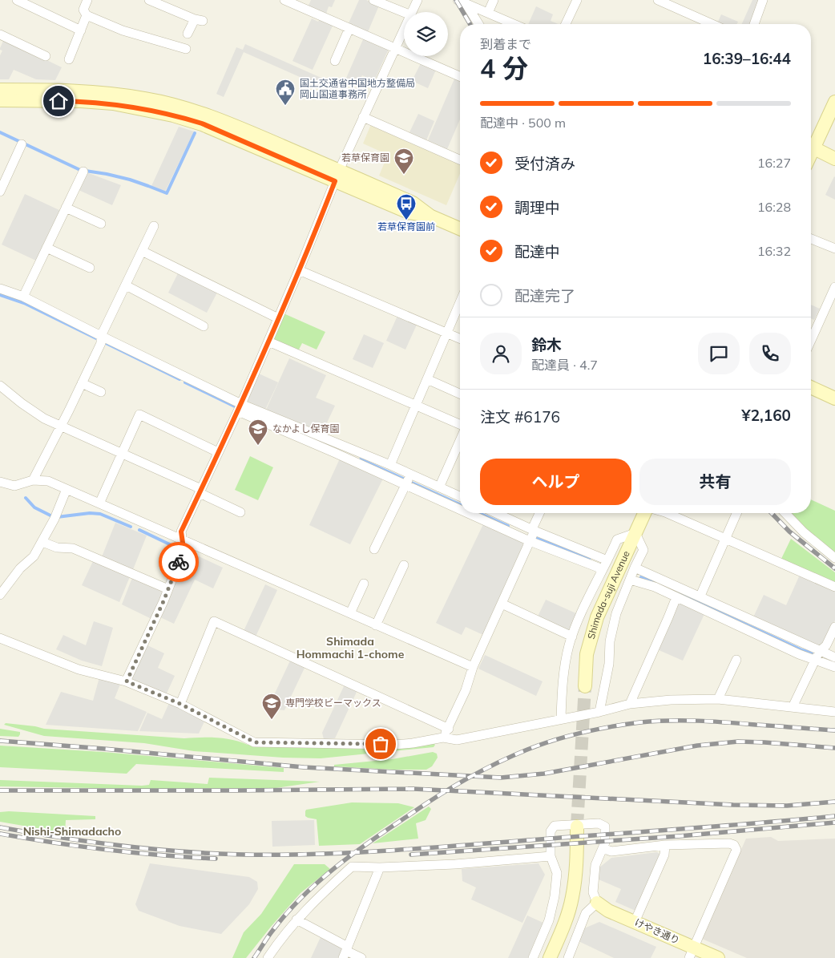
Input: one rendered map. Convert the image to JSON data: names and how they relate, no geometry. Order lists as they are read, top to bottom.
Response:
{
  "streets": {
    "street": ["Shimada-suji Avenue", "けやき通り"]
  },
  "districts": ["Shimada Hommachi 1-chome", "Nishi-Shimadacho"],
  "places": {
    "public building": ["国土交通省中国地方整備局 岡山国道事務所"],
    "school or university": ["若草保育園", "なかよし保育園", "専門学校ビーマックス"],
    "bus stop": ["若草保育園前"]
  },
  "page": {
    "heading": ["4 分", "到着まで", "16:39–16:44"],
    "panel": [
      "鈴木",
      "配達員 · 4.7",
      "注文 #6176",
      "¥2,160"
    ],
    "bar": "配達中 · 500 m",
    "list": [
      ["受付済み", "16:27"],
      ["調理中", "16:28"],
      ["配達中", "16:32"],
      "配達完了"
    ],
    "buttons": ["ヘルプ", "共有"]
  }
}
